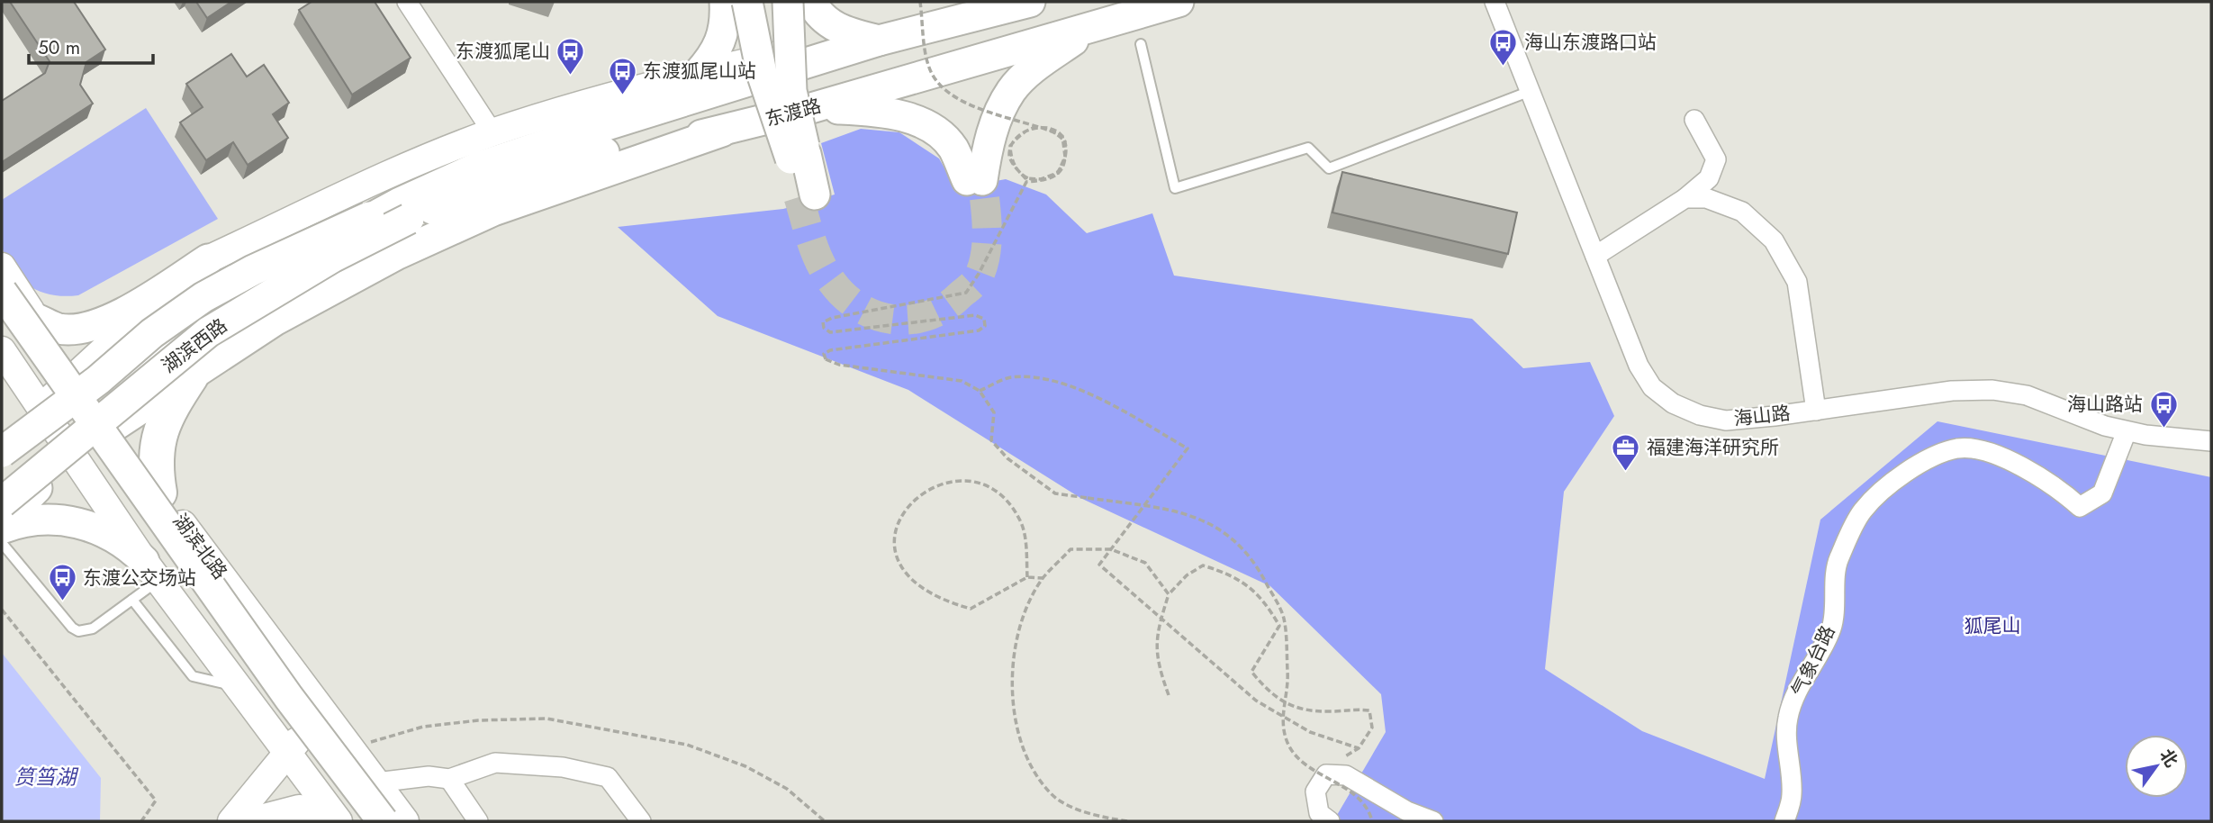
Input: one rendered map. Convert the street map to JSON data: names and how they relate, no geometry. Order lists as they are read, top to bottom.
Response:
{
  "streets": {
    "main road": ["东渡路", "湖滨西路", "湖滨北路"],
    "street": ["海山路", "气象台路"]
  },
  "crossings": [
    ["东渡路", "湖滨西路"],
    ["海山路", "气象台路"]
  ],
  "water": ["筼筜湖"],
  "parks": ["狐尾山"],
  "places": {
    "bus stop": [
      "海山东渡路口站",
      "东渡狐尾山",
      "东渡狐尾山站",
      "海山路站",
      "东渡公交场站"
    ],
    "office": ["福建海洋研究所"]
  },
  "scale_bar": "50 m",
  "north": "top right"
}
